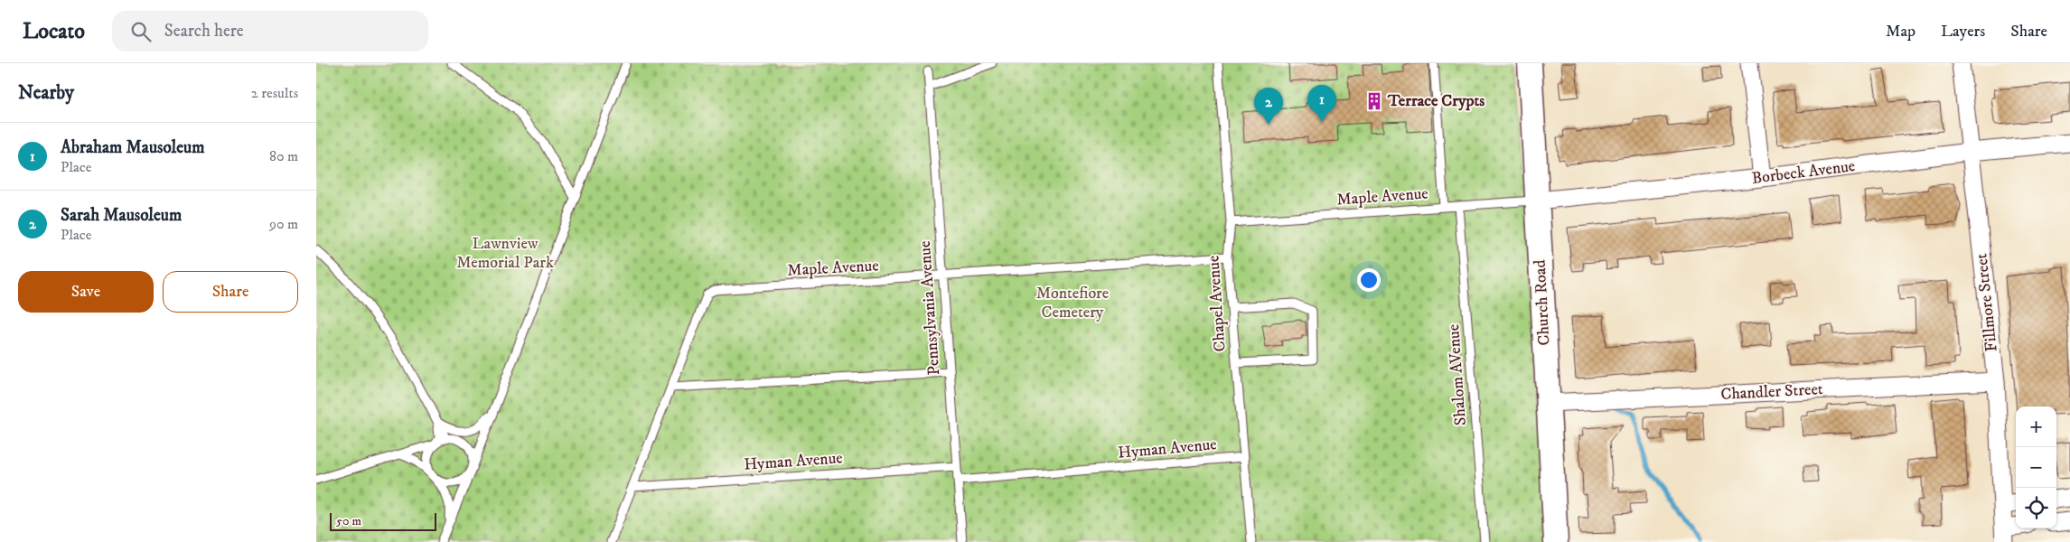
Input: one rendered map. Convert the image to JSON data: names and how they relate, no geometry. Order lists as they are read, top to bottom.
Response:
{
  "streets": {
    "street": [
      "Borbeck Avenue",
      "Church Road",
      "Fillmore Street",
      "Chandler Street"
    ],
    "lane": [
      "Maple Avenue",
      "Chapel Avenue",
      "Pennsylvania Avenue",
      "Shalom AVenue",
      "Hyman Avenue"
    ]
  },
  "crossings": [
    ["Borbeck Avenue", "Maple Avenue"],
    ["Borbeck Avenue", "Church Road"],
    ["Borbeck Avenue", "Fillmore Street"],
    ["Maple Avenue", "Church Road"],
    ["Maple Avenue", "Chapel Avenue"],
    ["Maple Avenue", "Pennsylvania Avenue"],
    ["Maple Avenue", "Shalom AVenue"],
    ["Maple Avenue", "Hyman Avenue"],
    ["Church Road", "Chandler Street"],
    ["Fillmore Street", "Chandler Street"],
    ["Chapel Avenue", "Hyman Avenue"],
    ["Pennsylvania Avenue", "Hyman Avenue"]
  ],
  "parks": ["Lawnview Memorial Park", "Montefiore Cemetery"],
  "places": {
    "building": ["Terrace Crypts"]
  },
  "scale_bar": "50 m",
  "page": {
    "header": "Locato",
    "search": "Search here",
    "nav": ["Map", "Layers", "Share"],
    "heading": ["Nearby", "2 results"],
    "pins": ["1", "2"],
    "list": [
      {
        "mark": "1",
        "name": "Abraham Mausoleum",
        "note": "Place",
        "value": "80 m"
      },
      {
        "mark": "2",
        "name": "Sarah Mausoleum",
        "note": "Place",
        "value": "90 m"
      }
    ],
    "buttons": ["Save", "Share"],
    "map_buttons": ["+", "−"],
    "scale": "50 m"
  }
}
